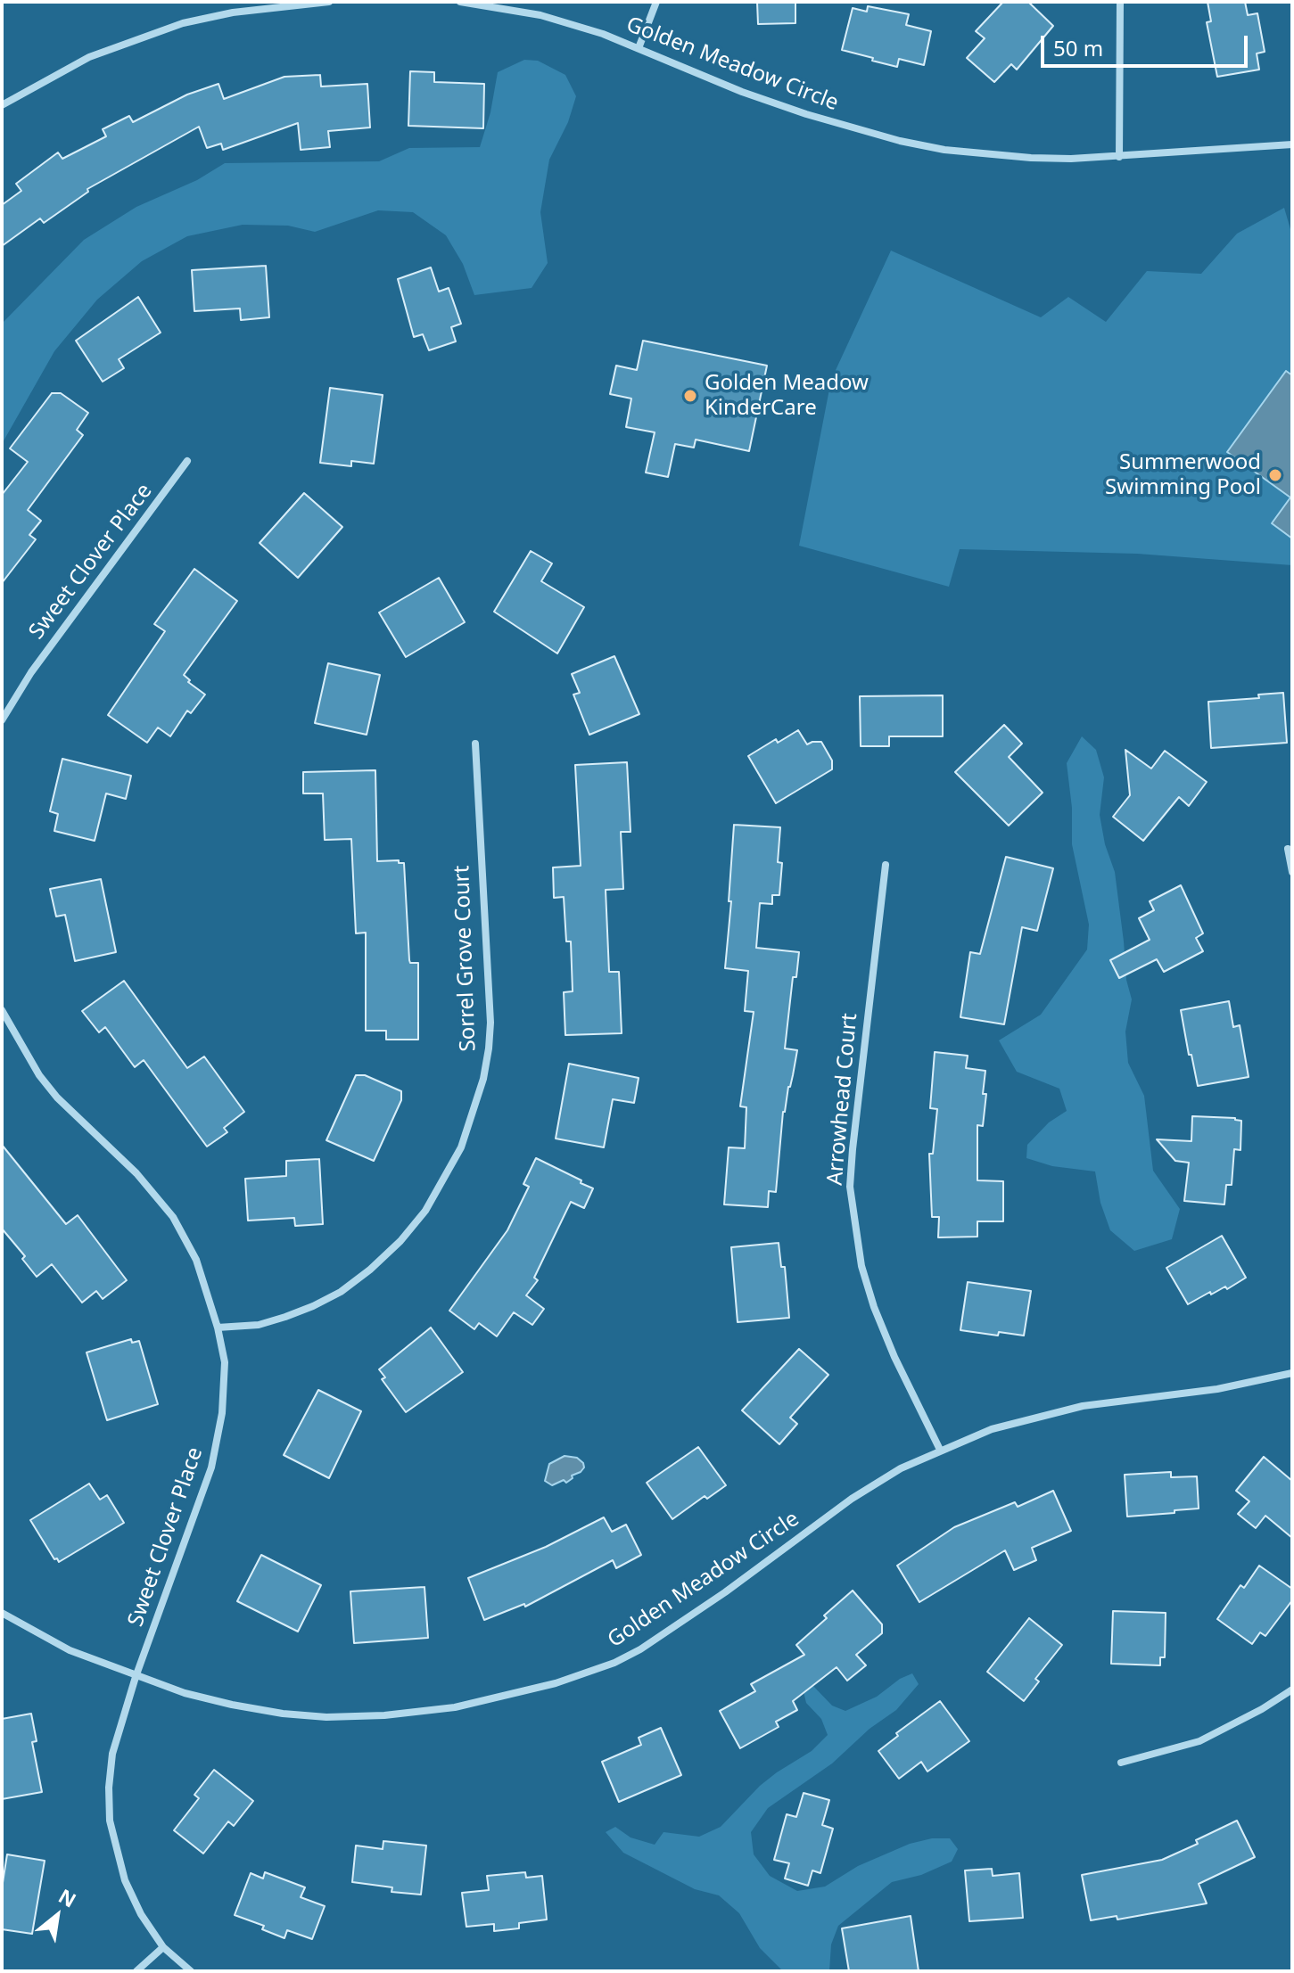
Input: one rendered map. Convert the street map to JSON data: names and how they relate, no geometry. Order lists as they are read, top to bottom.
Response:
{
  "streets": {
    "street": [
      "Golden Meadow Circle",
      "Sweet Clover Place",
      "Sorrel Grove Court",
      "Arrowhead Court"
    ]
  },
  "crossings": [
    ["Golden Meadow Circle", "Sweet Clover Place"],
    ["Golden Meadow Circle", "Arrowhead Court"],
    ["Sweet Clover Place", "Sorrel Grove Court"]
  ],
  "places": ["Golden Meadow KinderCare", "Summerwood Swimming Pool"],
  "scale_bar": "50 m",
  "north": "top right"
}
